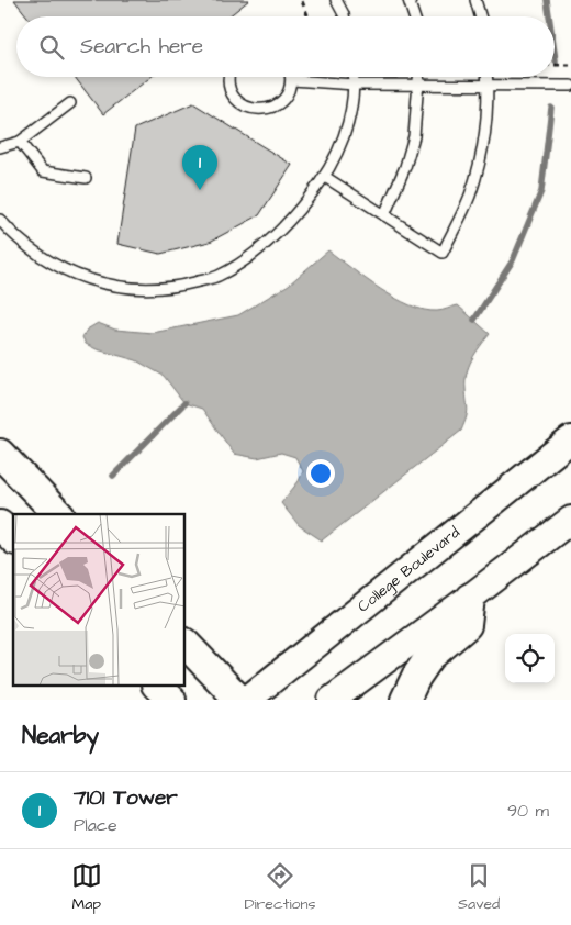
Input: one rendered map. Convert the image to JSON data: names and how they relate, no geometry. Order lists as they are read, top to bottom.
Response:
{
  "streets": {
    "main road": ["College Boulevard"]
  },
  "page": {
    "search": "Search here",
    "pins": "1",
    "heading": "Nearby",
    "list": [
      {
        "mark": "1",
        "name": "7101 Tower",
        "note": "Place",
        "value": "90 m"
      }
    ],
    "nav": ["Map", "Directions", "Saved"]
  }
}
